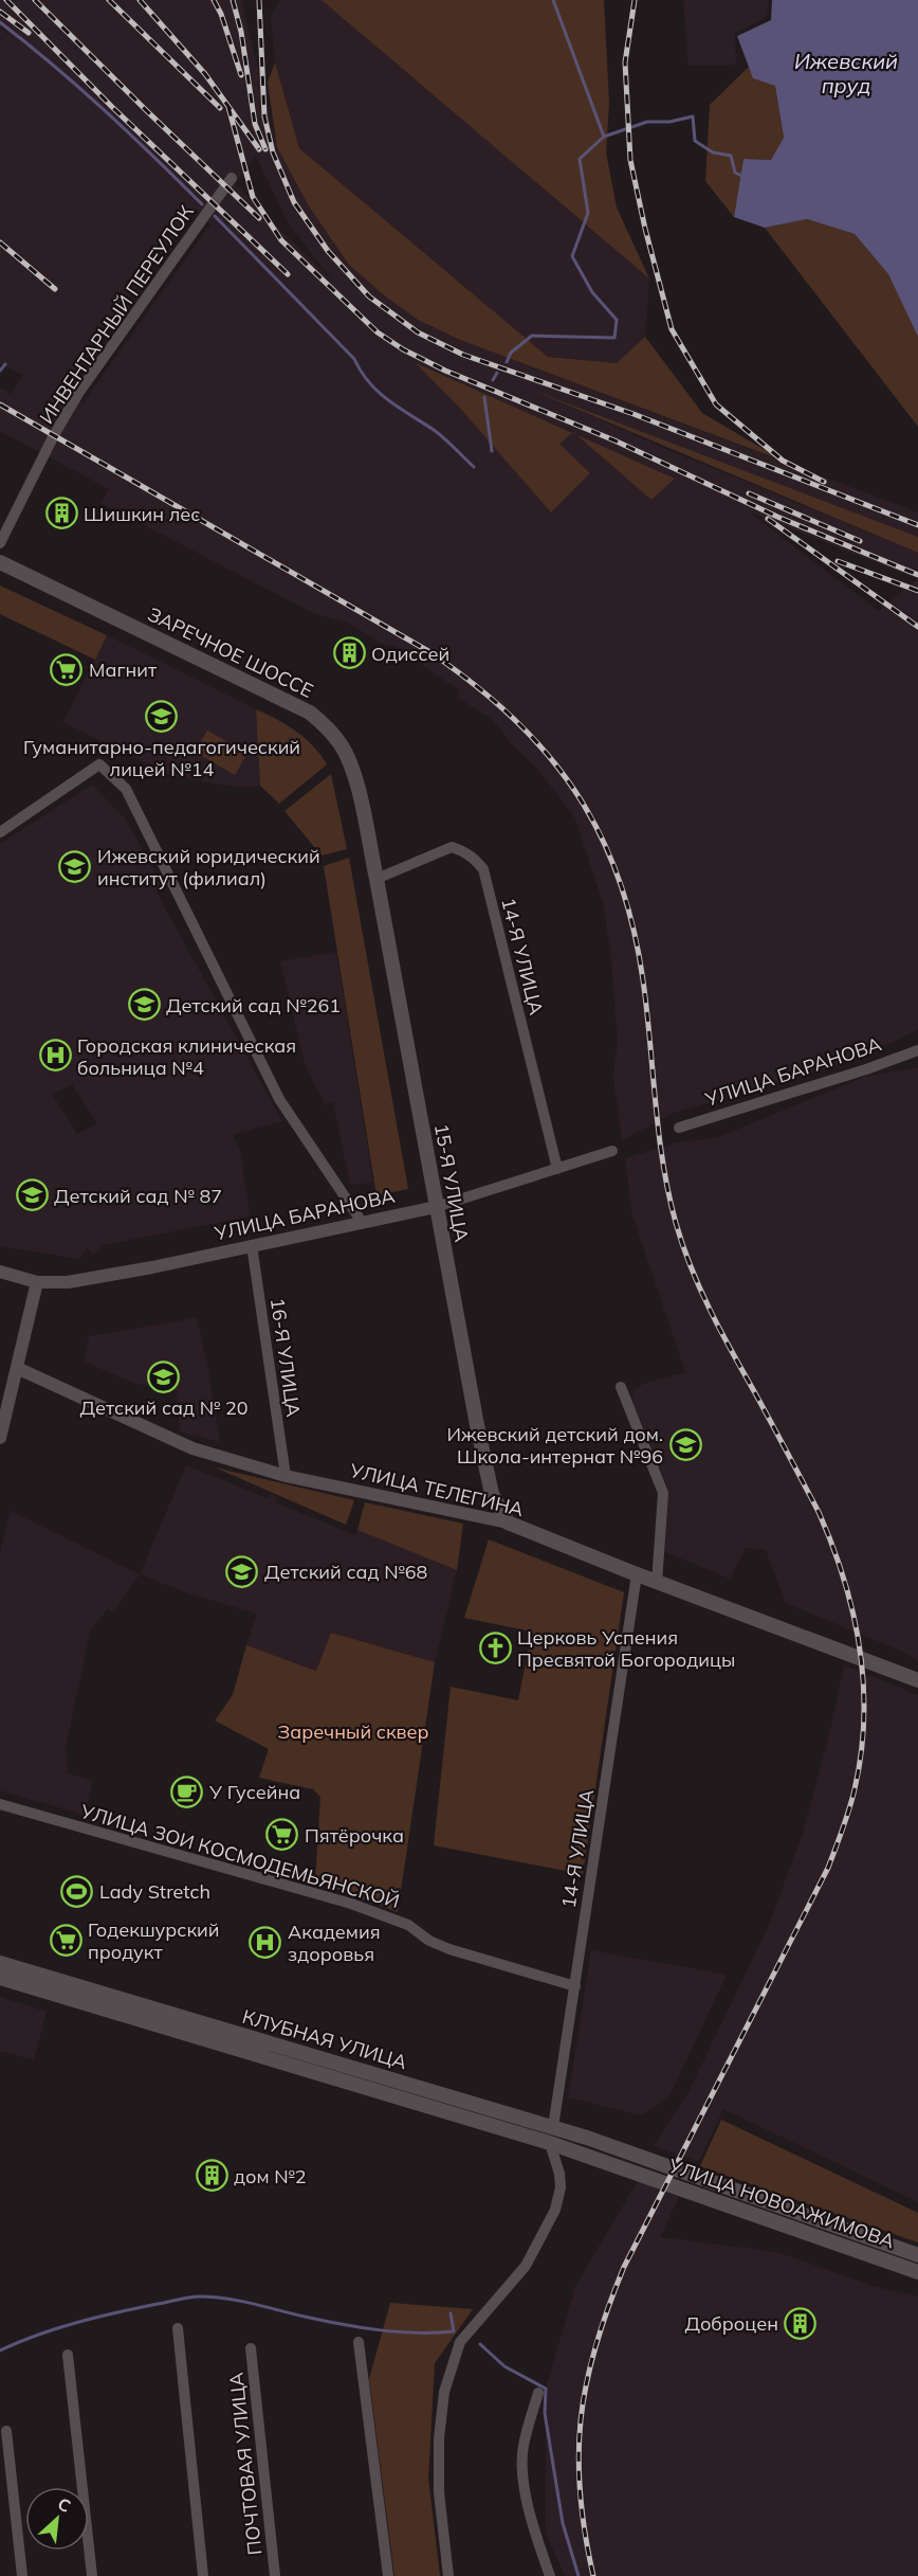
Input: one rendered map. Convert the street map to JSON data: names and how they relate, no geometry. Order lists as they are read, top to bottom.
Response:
{
  "streets": {
    "main road": [
      "ЗАРЕЧНОЕ ШОССЕ",
      "15-Я УЛИЦА",
      "УЛИЦА ТЕЛЕГИНА",
      "КЛУБНАЯ УЛИЦА",
      "УЛИЦА НОВОАЖИМОВА"
    ],
    "street": [
      "ИНВЕНТАРНЫЙ ПЕРЕУЛОК",
      "14-Я УЛИЦА",
      "УЛИЦА БАРАНОВА",
      "16-Я УЛИЦА",
      "УЛИЦА ЗОИ КОСМОДЕМЬЯНСКОЙ",
      "ПОЧТОВАЯ УЛИЦА"
    ]
  },
  "crossings": [
    ["ЗАРЕЧНОЕ ШОССЕ", "15-Я УЛИЦА"],
    ["14-Я УЛИЦА", "УЛИЦА БАРАНОВА"],
    ["14-Я УЛИЦА", "15-Я УЛИЦА"],
    ["14-Я УЛИЦА", "УЛИЦА ТЕЛЕГИНА"],
    ["14-Я УЛИЦА", "УЛИЦА ЗОИ КОСМОДЕМЬЯНСКОЙ"],
    ["14-Я УЛИЦА", "КЛУБНАЯ УЛИЦА"],
    ["УЛИЦА БАРАНОВА", "15-Я УЛИЦА"],
    ["УЛИЦА БАРАНОВА", "16-Я УЛИЦА"],
    ["15-Я УЛИЦА", "УЛИЦА ТЕЛЕГИНА"],
    ["16-Я УЛИЦА", "УЛИЦА ТЕЛЕГИНА"],
    ["КЛУБНАЯ УЛИЦА", "УЛИЦА НОВОАЖИМОВА"]
  ],
  "water": ["Ижевский пруд"],
  "parks": ["Заречный сквер"],
  "places": {
    "building": [
      "Шишкин лес",
      "Одиссей",
      "дом №2",
      "Доброцен"
    ],
    "supermarket": ["Магнит", "Пятёрочка", "Годекшурский продукт"],
    "school or university": [
      "Гуманитарно-педагогический лицей №14",
      "Ижевский юридический институт (филиал)",
      "Детский сад №261",
      "Детский сад № 87",
      "Детский сад № 20",
      "Ижевский детский дом. Школа-интернат №96",
      "Детский сад №68"
    ],
    "hospital": ["Городская клиническая больница №4", "Академия здоровья"],
    "church": ["Церковь Успения Пресвятой Богородицы"],
    "cafe": ["У Гусейна"],
    "sports": ["Lady Stretch"]
  },
  "north": "top right"
}
